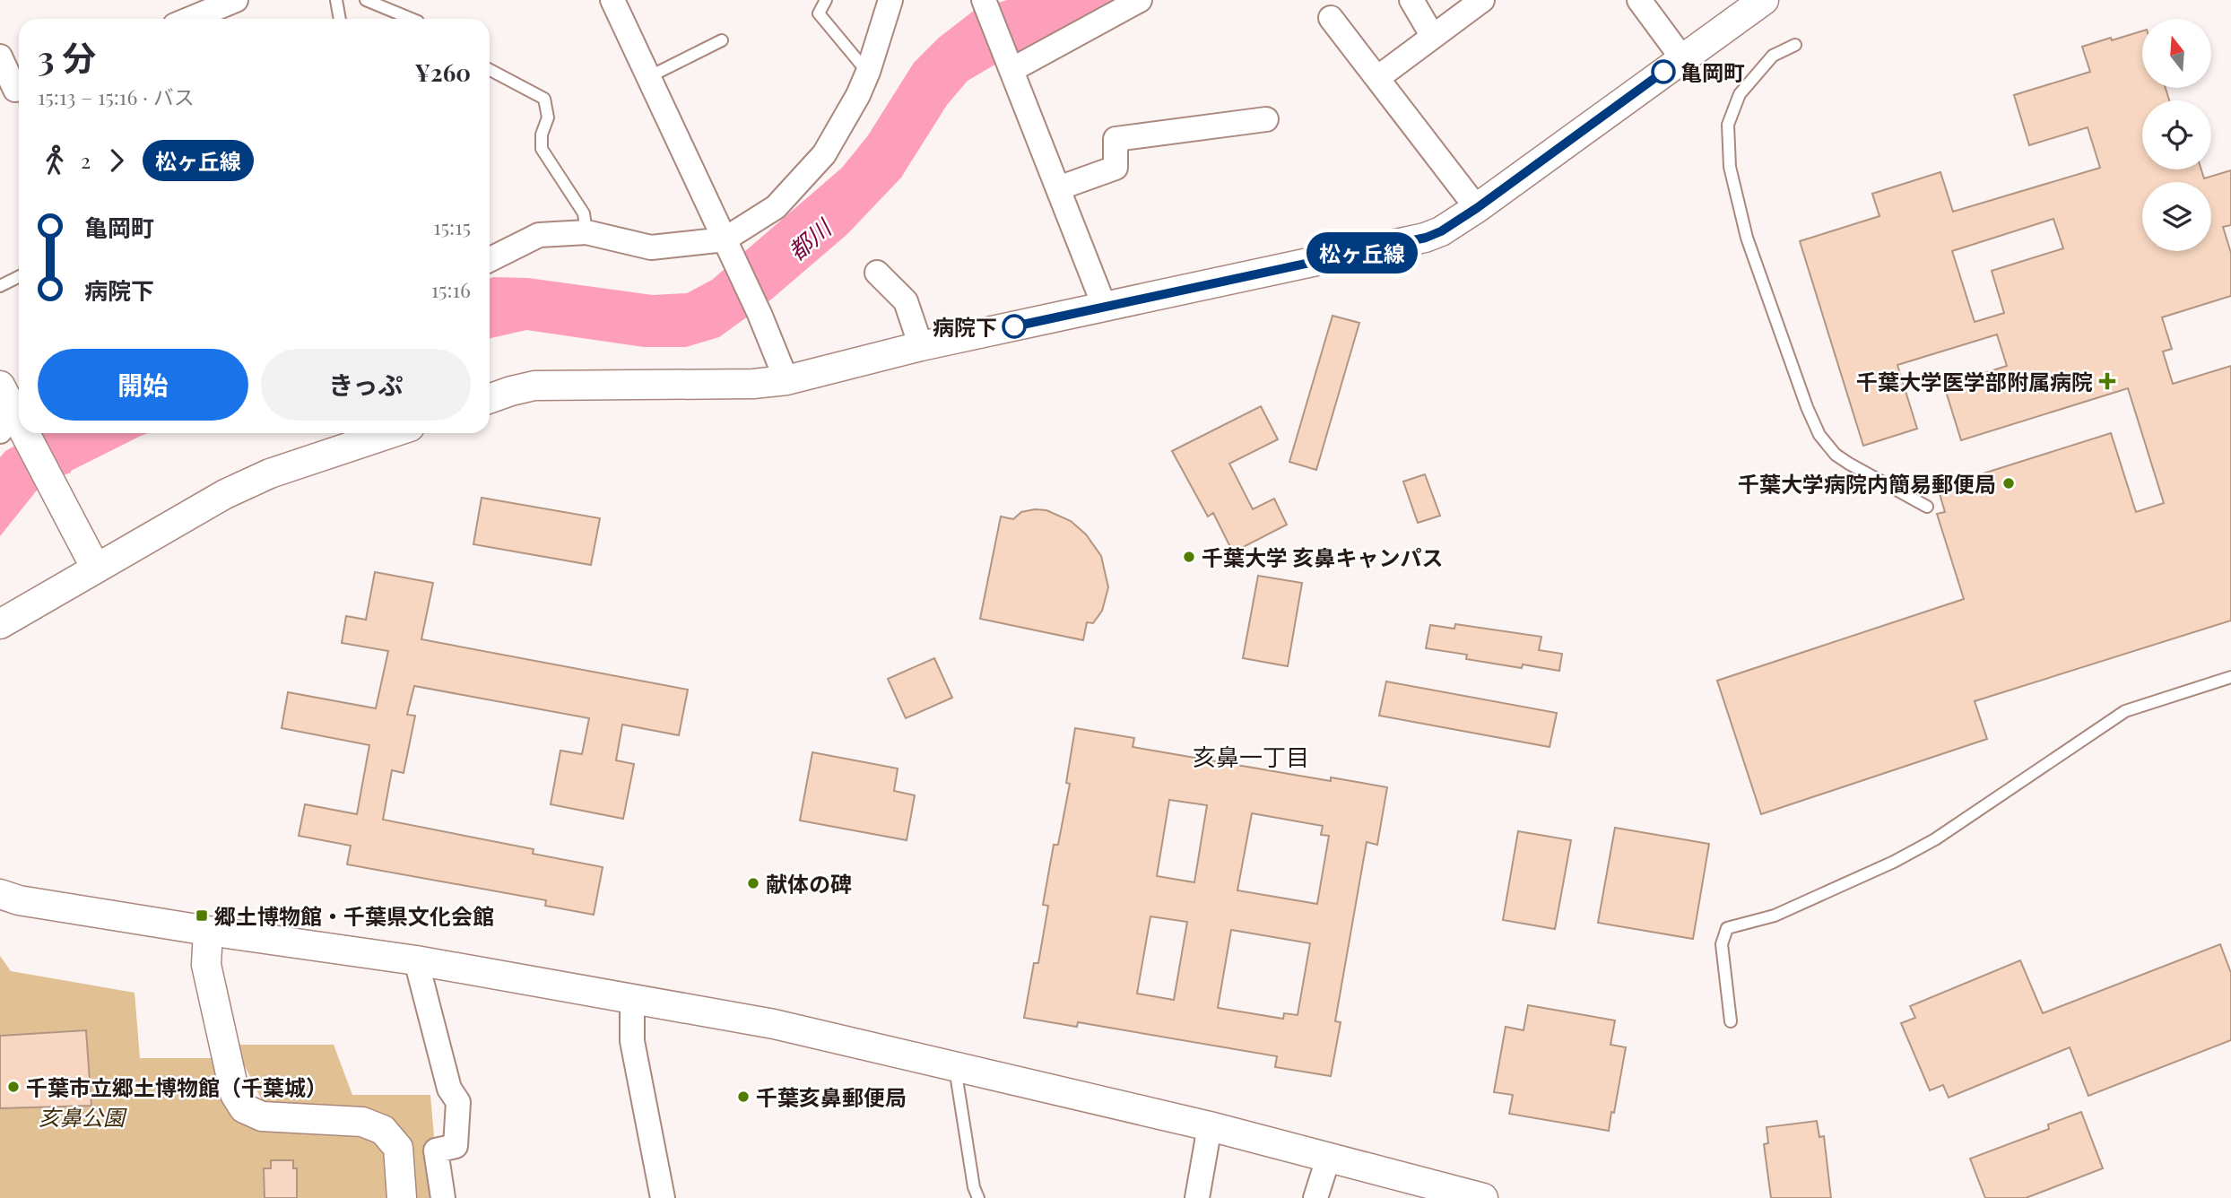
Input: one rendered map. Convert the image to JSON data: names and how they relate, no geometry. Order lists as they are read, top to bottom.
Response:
{
  "districts": ["亥鼻一丁目"],
  "water": ["都川"],
  "parks": ["亥鼻公園"],
  "places": {
    "other": [
      "亀岡町",
      "病院下",
      "千葉大学病院内簡易郵便局",
      "千葉大学 亥鼻キャンパス",
      "献体の碑",
      "千葉市立郷土博物館（千葉城）",
      "千葉亥鼻郵便局"
    ],
    "health": ["千葉大学医学部附属病院"],
    "transit": ["郷土博物館・千葉県文化会館"]
  },
  "lines": ["bus line 松ヶ丘線"],
  "north": "top",
  "page": {
    "on_map": "松ヶ丘線",
    "heading": ["3 分", "15:13 – 15:16 · バス", "¥260"],
    "legs": ["2", "松ヶ丘線"],
    "list": [
      {
        "name": "亀岡町",
        "value": "15:15"
      },
      {
        "name": "病院下",
        "value": "15:16"
      }
    ],
    "buttons": ["開始", "きっぷ"]
  }
}
